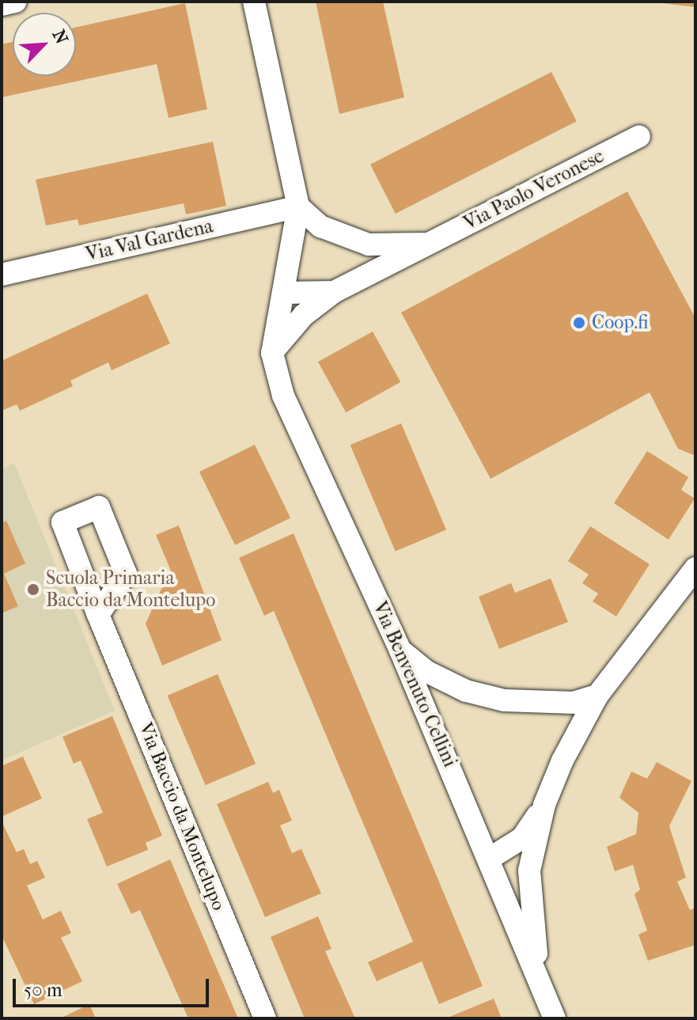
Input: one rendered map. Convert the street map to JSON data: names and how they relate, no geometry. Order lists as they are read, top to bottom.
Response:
{
  "streets": {
    "street": [
      "Via Paolo Veronese",
      "Via Val Gardena",
      "Via Benvenuto Cellini",
      "Via Baccio da Montelupo"
    ]
  },
  "crossings": [
    ["Via Paolo Veronese", "Via Val Gardena"],
    ["Via Paolo Veronese", "Via Benvenuto Cellini"]
  ],
  "places": ["Coop.fi", "Scuola Primaria Baccio da Montelupo"],
  "scale_bar": "50 m",
  "north": "top right"
}
